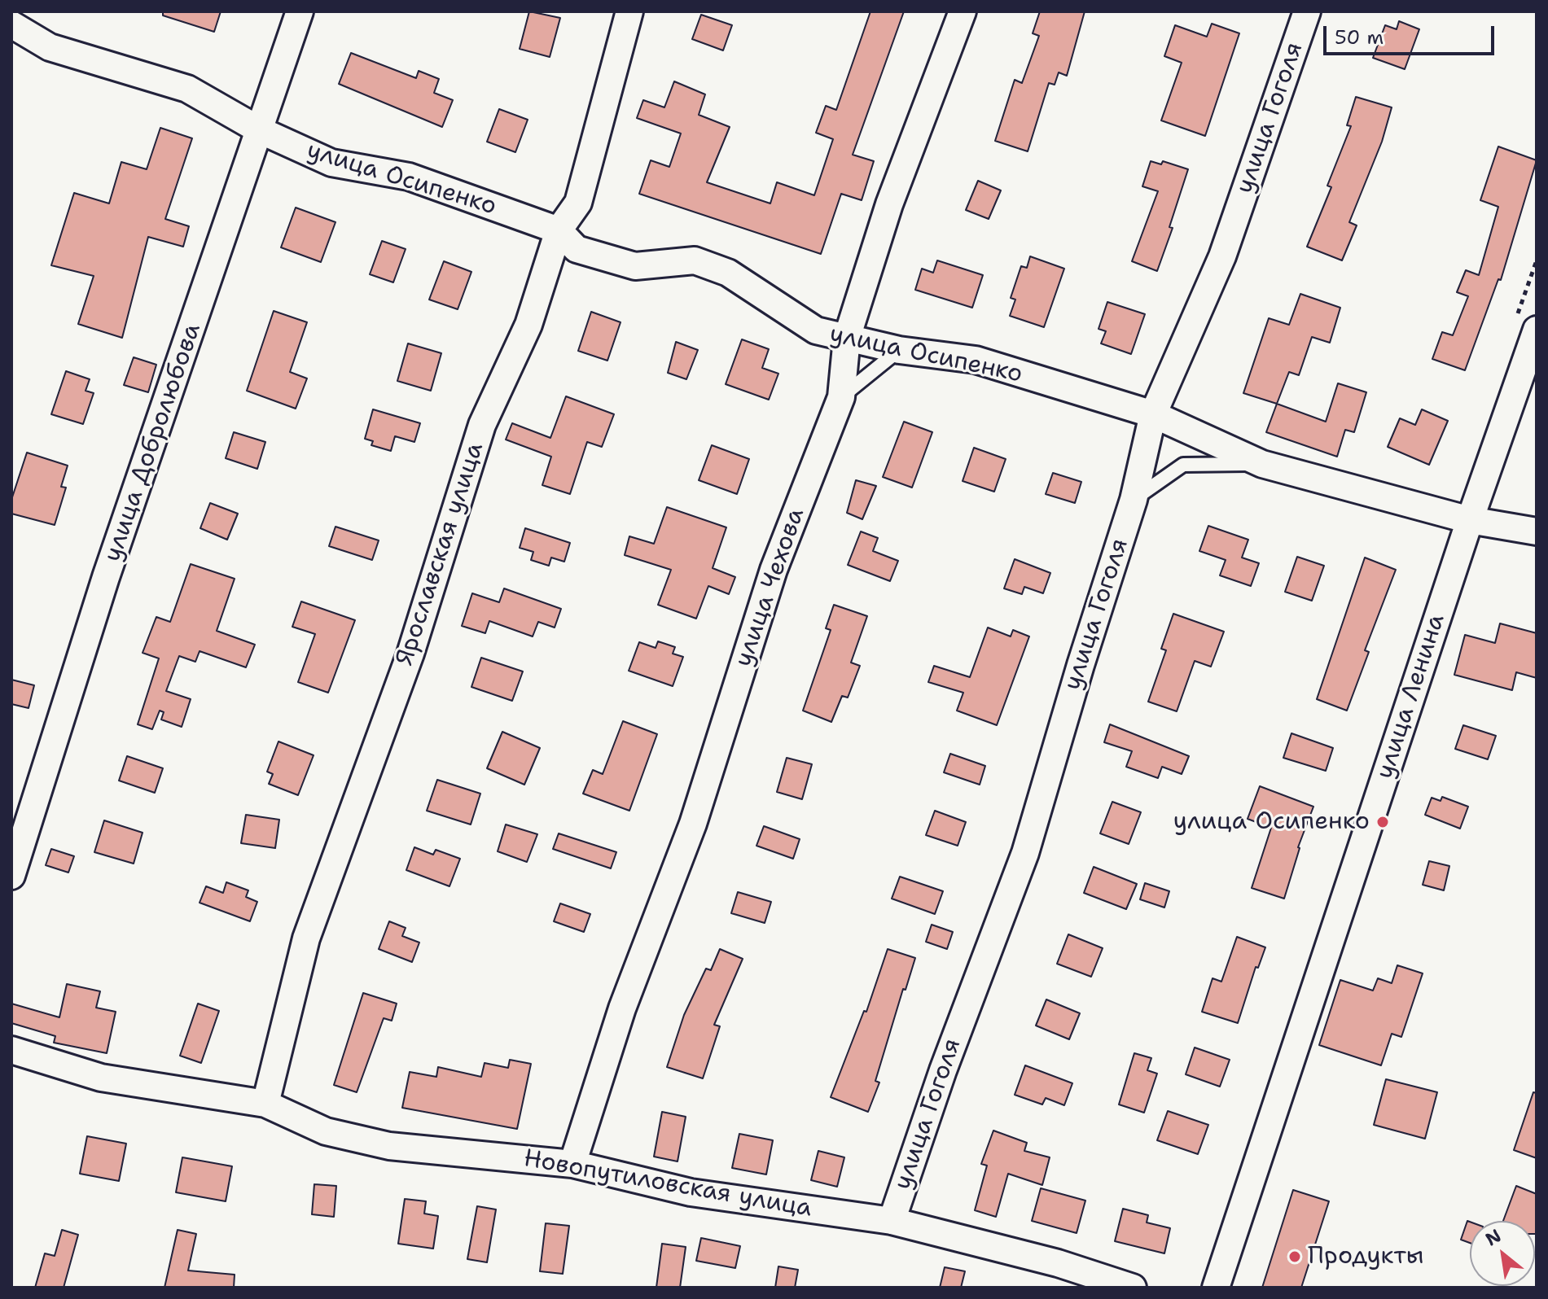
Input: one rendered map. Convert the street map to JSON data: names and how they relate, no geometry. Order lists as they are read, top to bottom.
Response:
{
  "streets": {
    "street": [
      "улица Гоголя",
      "улица Осипенко",
      "улица Добролюбова",
      "Ярославская улица",
      "улица Чехова",
      "улица Ленина",
      "Новопутиловская улица"
    ]
  },
  "crossings": [
    ["улица Гоголя", "улица Осипенко"],
    ["улица Гоголя", "Новопутиловская улица"],
    ["улица Осипенко", "улица Добролюбова"],
    ["улица Осипенко", "Ярославская улица"],
    ["улица Осипенко", "улица Чехова"],
    ["улица Осипенко", "улица Ленина"],
    ["Ярославская улица", "Новопутиловская улица"],
    ["улица Чехова", "Новопутиловская улица"]
  ],
  "places": ["улица Осипенко", "Продукты"],
  "scale_bar": "50 m",
  "north": "top left"
}
